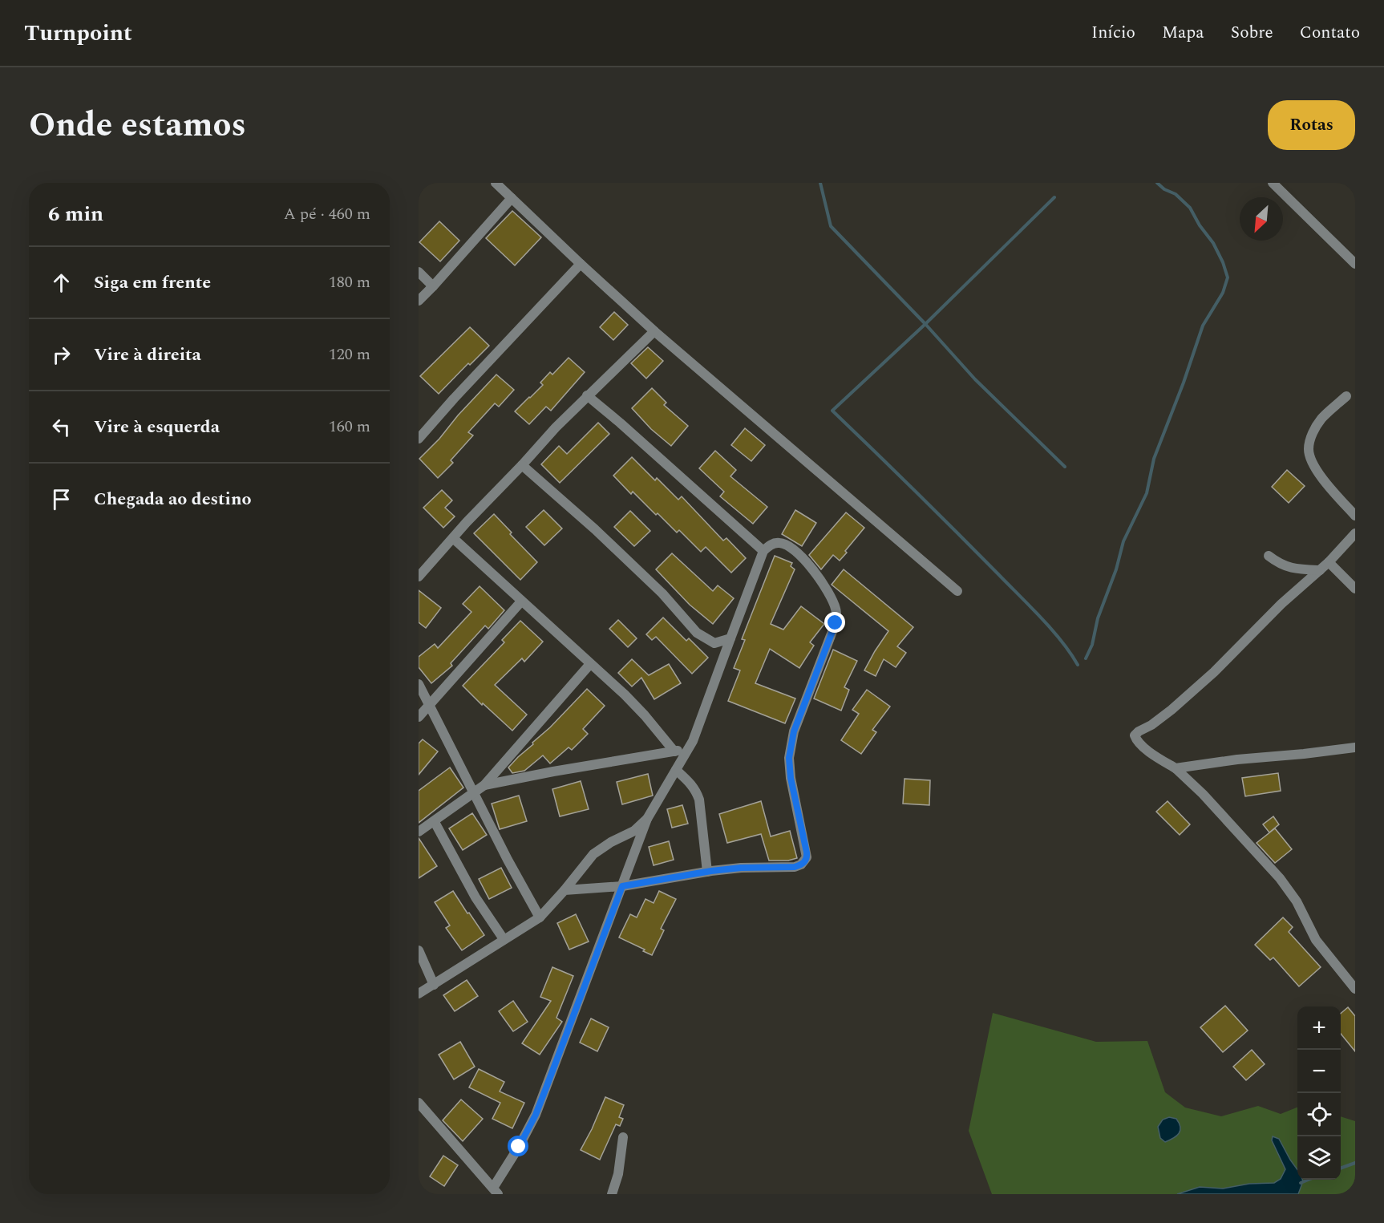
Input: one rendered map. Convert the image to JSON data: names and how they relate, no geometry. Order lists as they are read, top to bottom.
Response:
{
  "north": "bottom left",
  "page": {
    "header": "Turnpoint",
    "nav": [
      "Início",
      "Mapa",
      "Sobre",
      "Contato"
    ],
    "title": "Onde estamos",
    "buttons": "Rotas",
    "heading": ["6 min", "A pé · 460 m"],
    "list": [
      ["Siga em frente", "180 m"],
      ["Vire à direita", "120 m"],
      ["Vire à esquerda", "160 m"],
      "Chegada ao destino"
    ],
    "map_buttons": ["+", "−"]
  }
}
